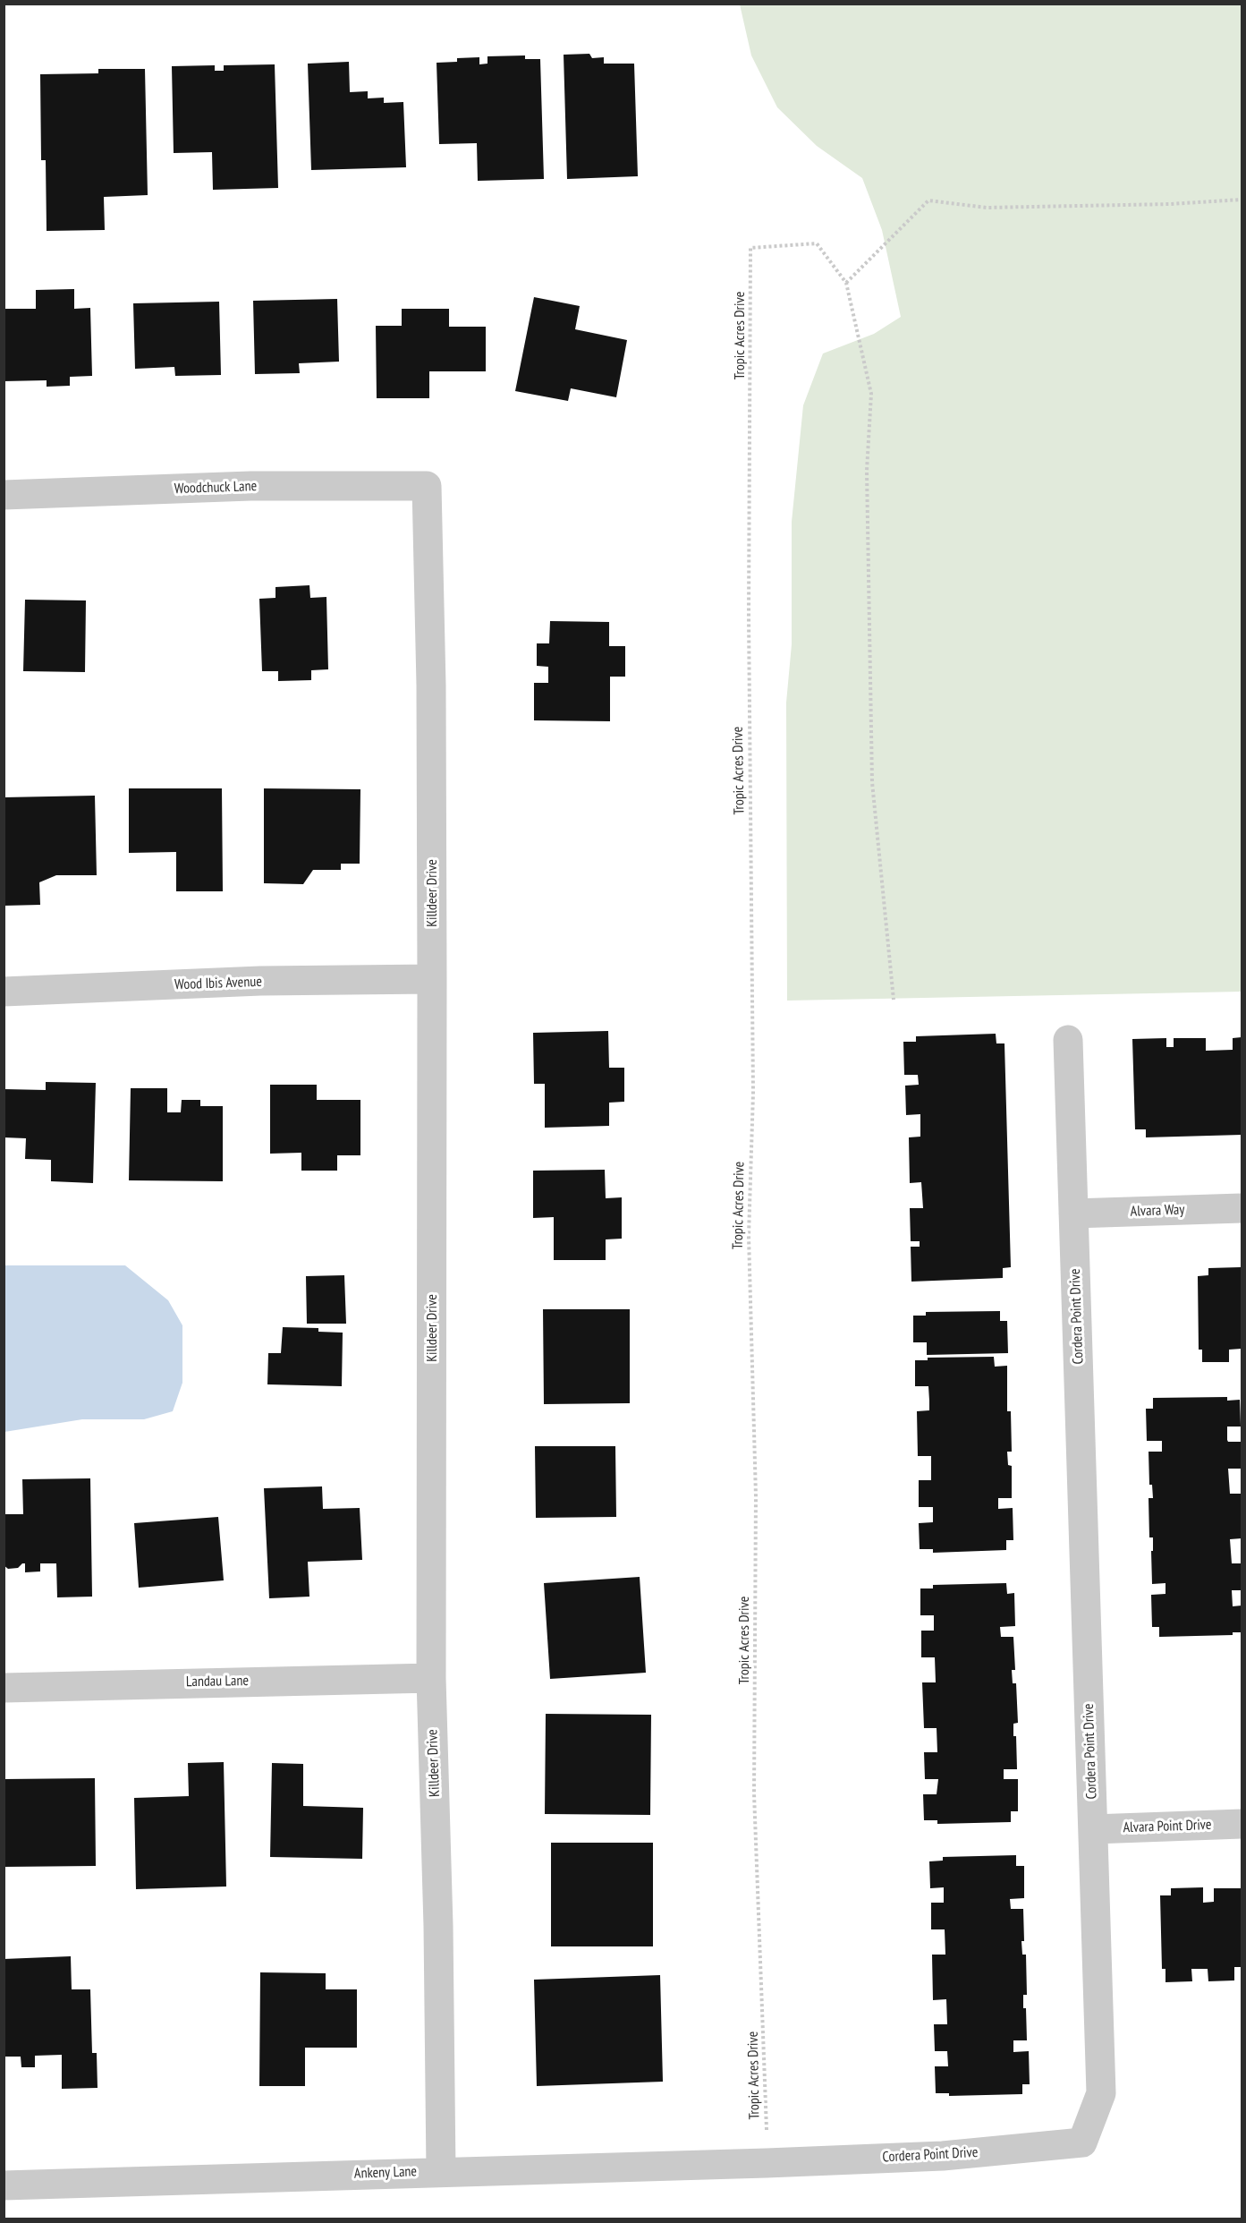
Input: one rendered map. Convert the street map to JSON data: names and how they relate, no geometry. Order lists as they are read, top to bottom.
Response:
{
  "streets": {
    "street": [
      "Woodchuck Lane",
      "Killdeer Drive",
      "Wood Ibis Avenue",
      "Alvara Way",
      "Cordera Point Drive",
      "Landau Lane",
      "Alvara Point Drive",
      "Ankeny Lane"
    ],
    "path": ["Tropic Acres Drive"]
  },
  "crossings": [
    ["Tropic Acres Drive", "Cordera Point Drive"],
    ["Tropic Acres Drive", "Ankeny Lane"],
    ["Woodchuck Lane", "Killdeer Drive"],
    ["Killdeer Drive", "Wood Ibis Avenue"],
    ["Killdeer Drive", "Landau Lane"],
    ["Killdeer Drive", "Ankeny Lane"],
    ["Alvara Way", "Cordera Point Drive"],
    ["Cordera Point Drive", "Alvara Point Drive"],
    ["Cordera Point Drive", "Ankeny Lane"]
  ]
}
